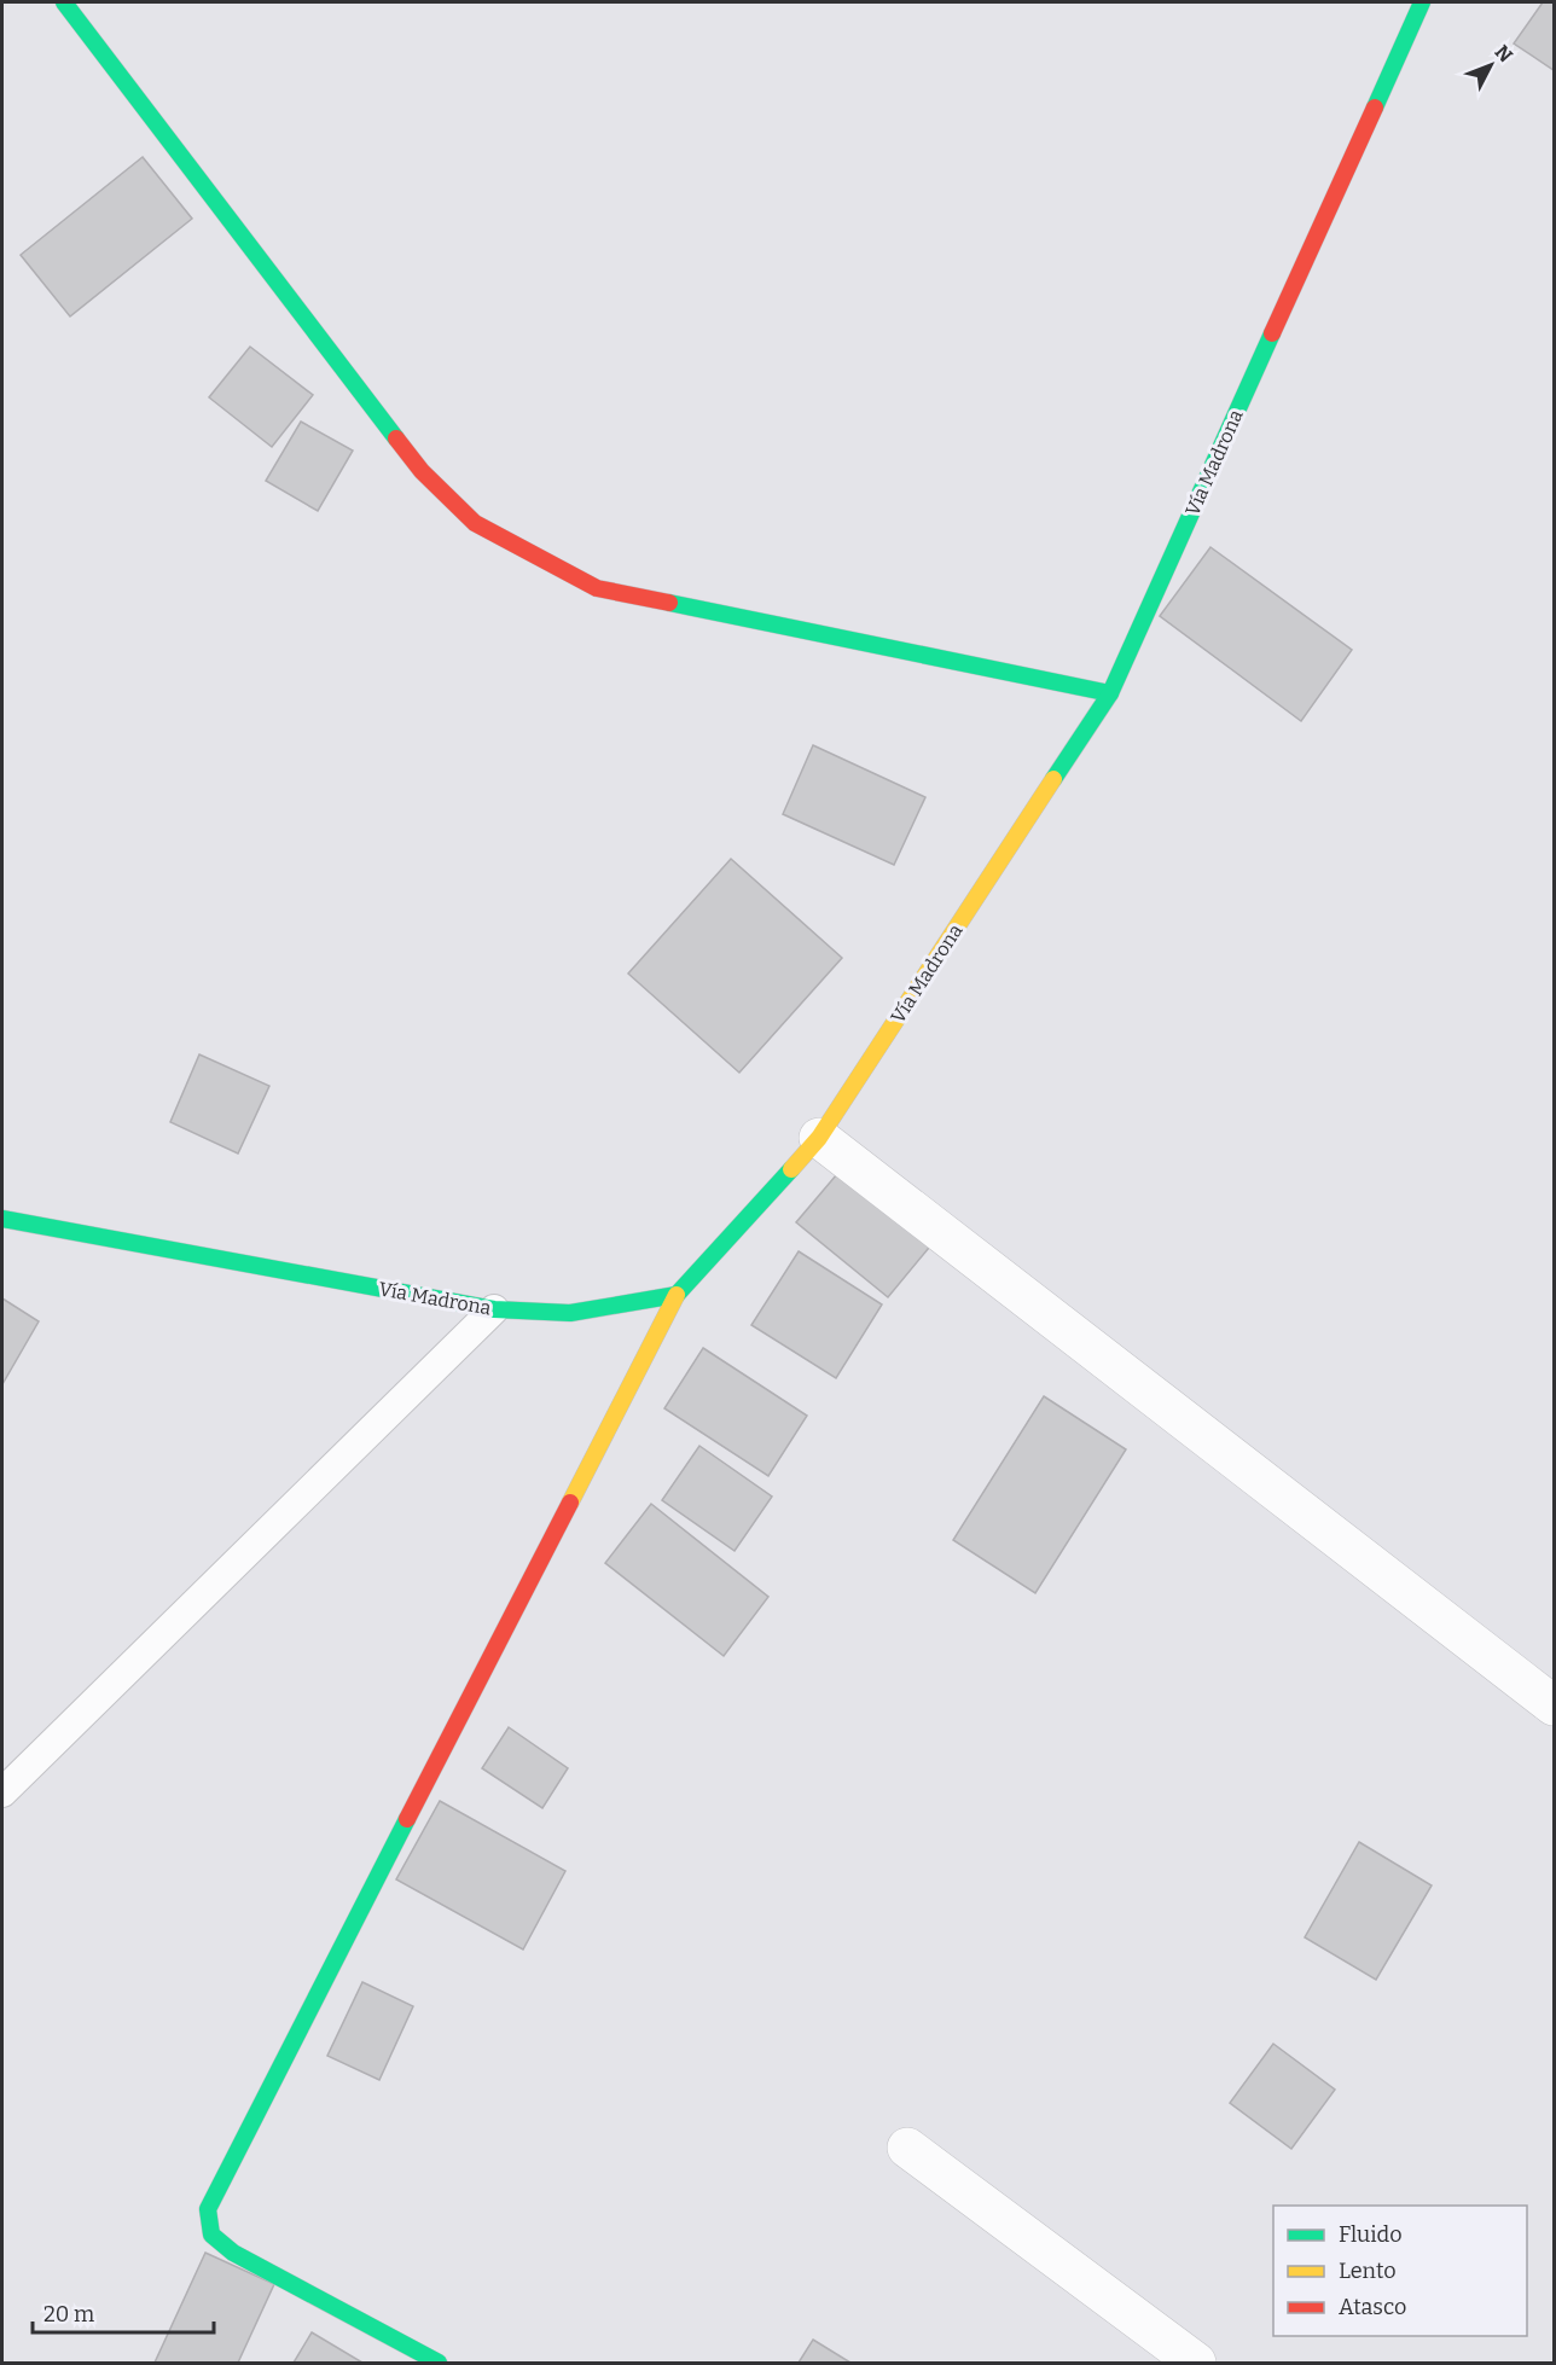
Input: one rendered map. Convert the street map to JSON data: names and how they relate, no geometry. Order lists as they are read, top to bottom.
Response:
{
  "streets": {
    "street": ["Vía Madrona"]
  },
  "legend": ["Fluido", "Lento", "Atasco"],
  "scale_bar": "20 m",
  "north": "top right"
}
